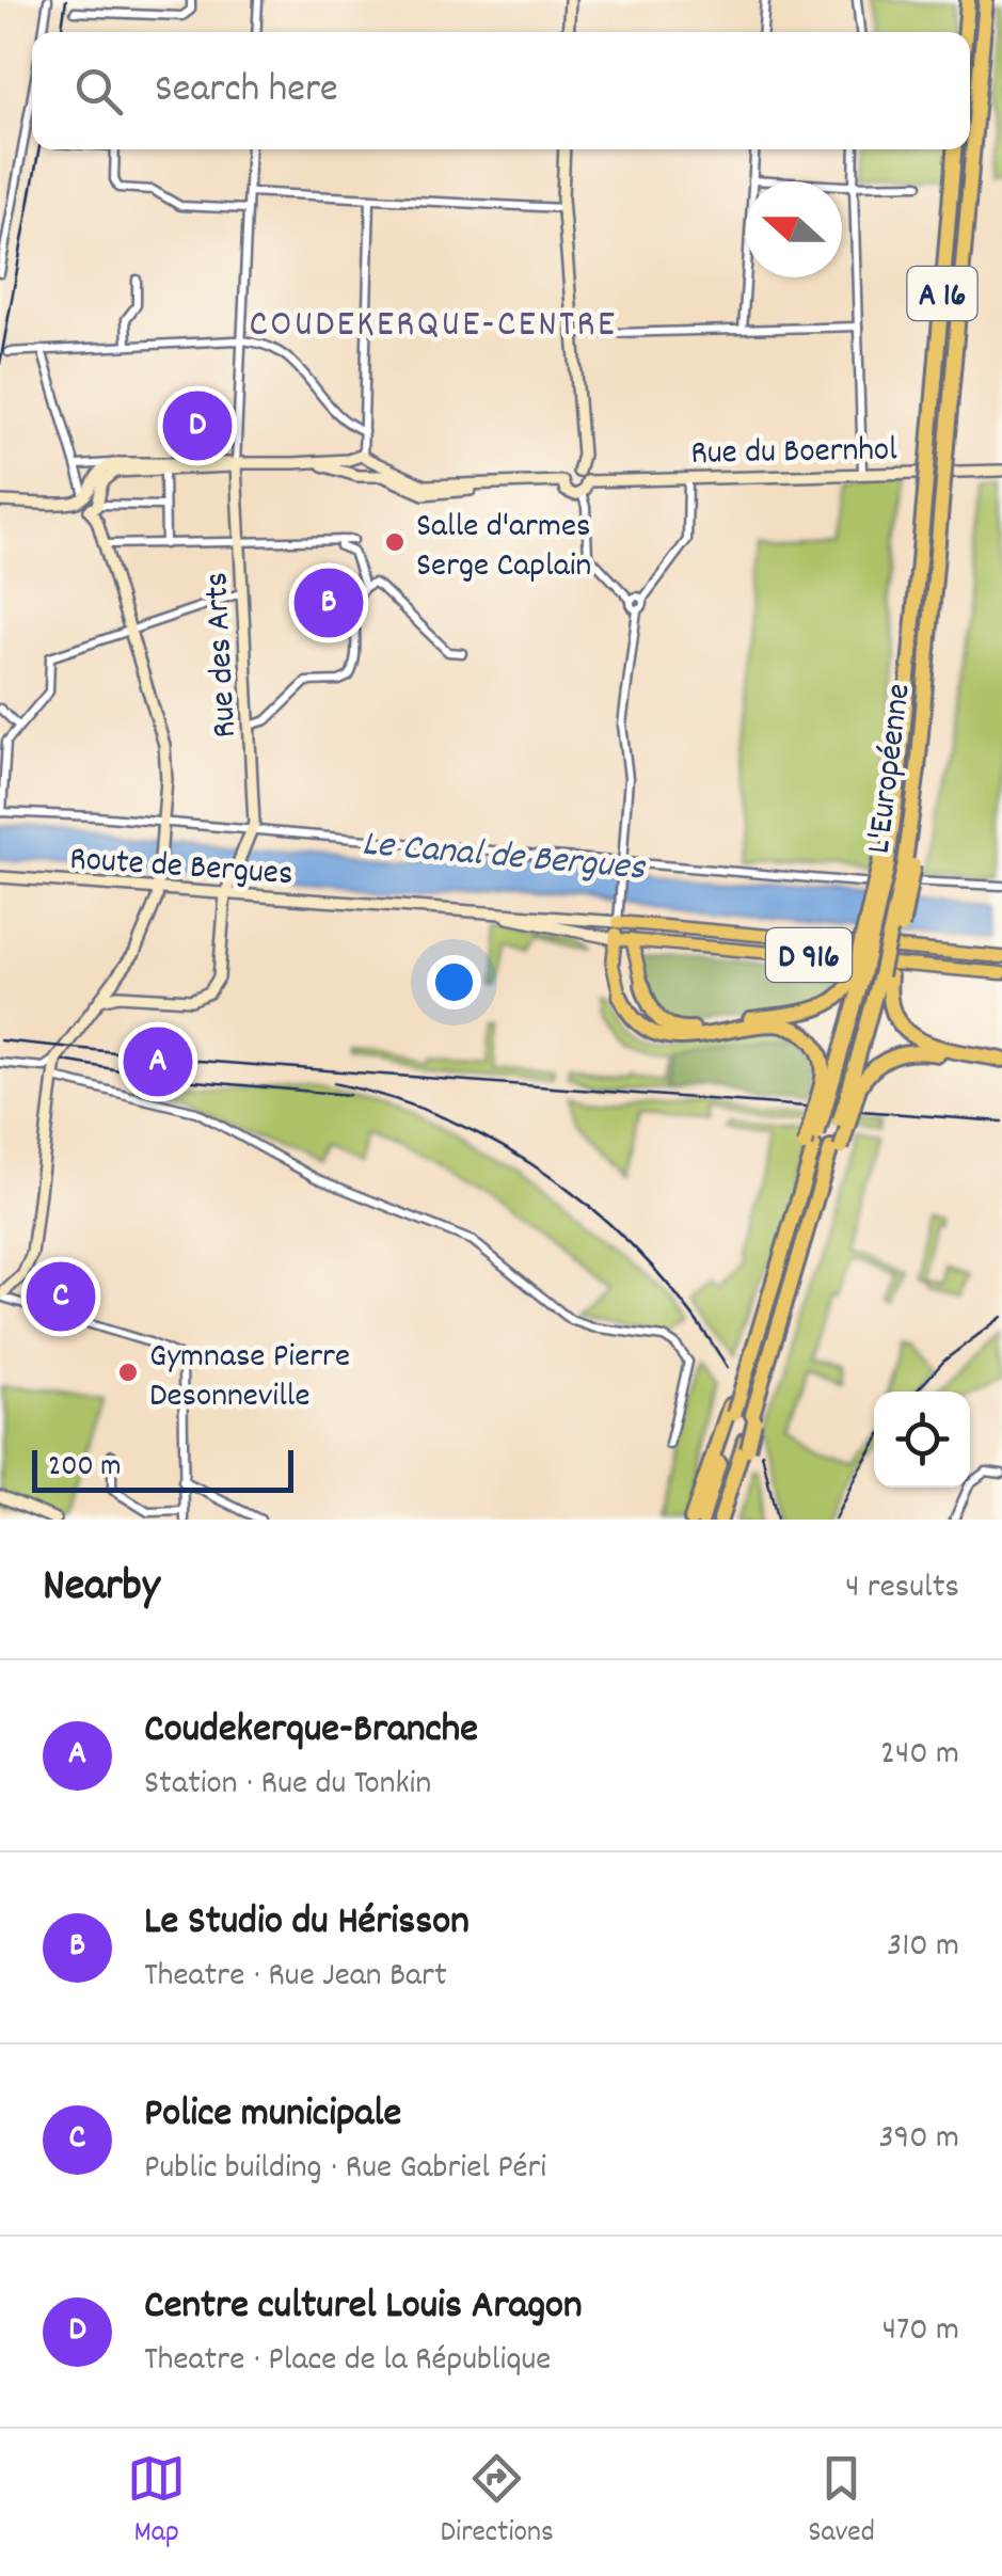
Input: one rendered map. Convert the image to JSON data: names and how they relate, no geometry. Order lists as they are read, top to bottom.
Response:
{
  "streets": {
    "highway": ["A 16", "L'Européenne"],
    "main road": ["Route de Bergues", "D 916"],
    "street": ["Rue du Boernhol", "Rue des Arts"]
  },
  "districts": ["COUDEKERQUE-CENTRE"],
  "water": ["Le Canal de Bergues"],
  "places": ["Salle d'armes Serge Caplain", "Gymnase Pierre Desonneville"],
  "scale_bar": "200 m",
  "north": "left",
  "page": {
    "search": "Search here",
    "pins": [
      "D",
      "B",
      "A",
      "C"
    ],
    "scale": "200 m",
    "heading": ["Nearby", "4 results"],
    "list": [
      {
        "mark": "A",
        "name": "Coudekerque-Branche",
        "note": "Station · Rue du Tonkin",
        "value": "240 m"
      },
      {
        "mark": "B",
        "name": "Le Studio du Hérisson",
        "note": "Theatre · Rue Jean Bart",
        "value": "310 m"
      },
      {
        "mark": "C",
        "name": "Police municipale",
        "note": "Public building · Rue Gabriel Péri",
        "value": "390 m"
      },
      {
        "mark": "D",
        "name": "Centre culturel Louis Aragon",
        "note": "Theatre · Place de la République",
        "value": "470 m"
      }
    ],
    "nav": ["Map", "Directions", "Saved"]
  }
}
